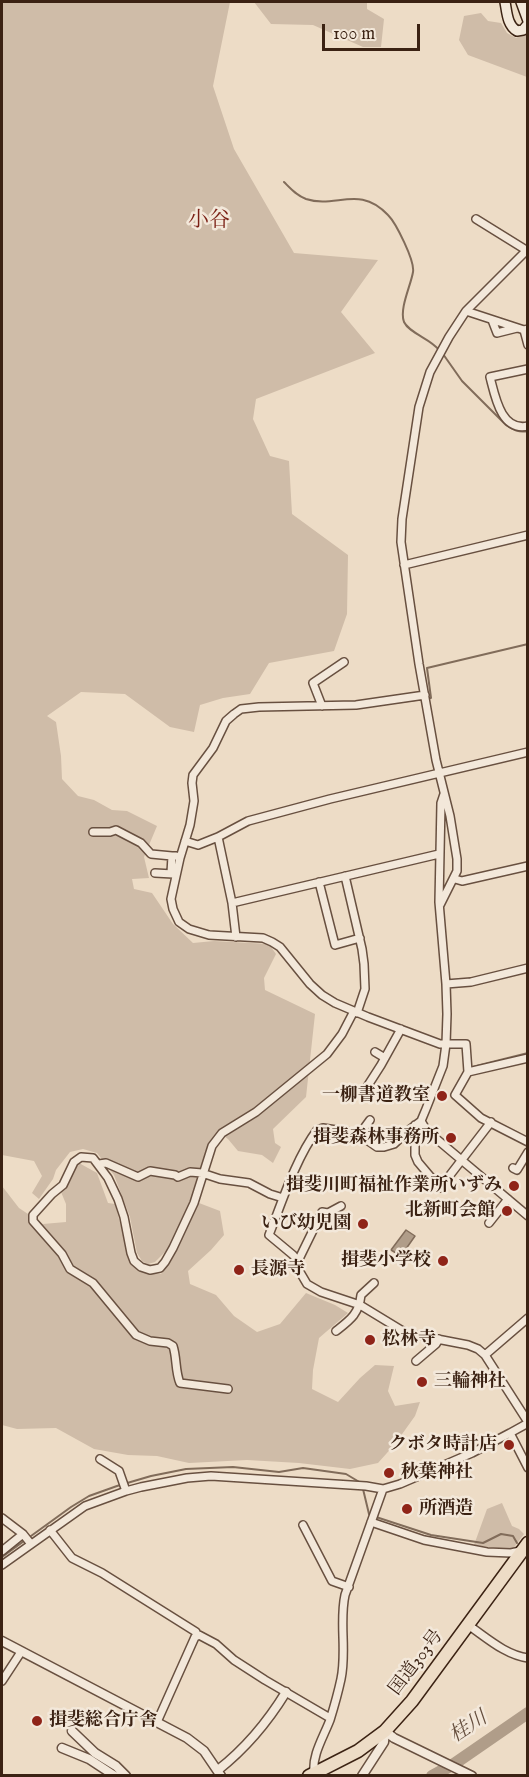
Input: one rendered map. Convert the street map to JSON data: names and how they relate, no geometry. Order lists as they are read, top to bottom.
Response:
{
  "streets": {
    "highway": ["国道303号"]
  },
  "districts": ["小谷"],
  "water": ["桂川"],
  "places": [
    "一柳書道教室",
    "揖斐森林事務所",
    "揖斐川町福祉作業所いずみ",
    "北新町会館",
    "いび幼児園",
    "揖斐小学校",
    "長源寺",
    "松林寺",
    "三輪神社",
    "クボタ時計店",
    "秋葉神社",
    "所酒造",
    "揖斐総合庁舎"
  ],
  "scale_bar": "100 m"
}
